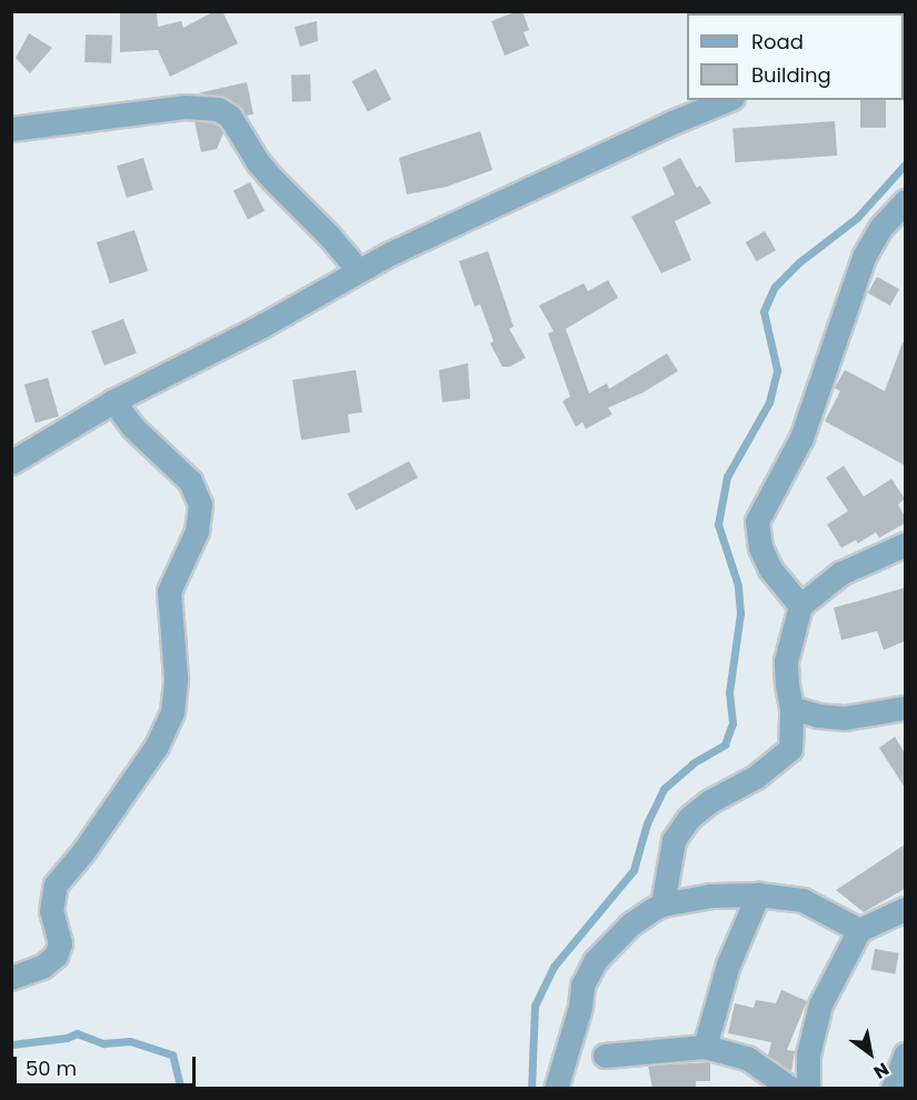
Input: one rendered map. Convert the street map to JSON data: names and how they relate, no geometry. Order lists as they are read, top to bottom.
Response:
{
  "legend": ["Road", "Building"],
  "scale_bar": "50 m",
  "north": "bottom right"
}
